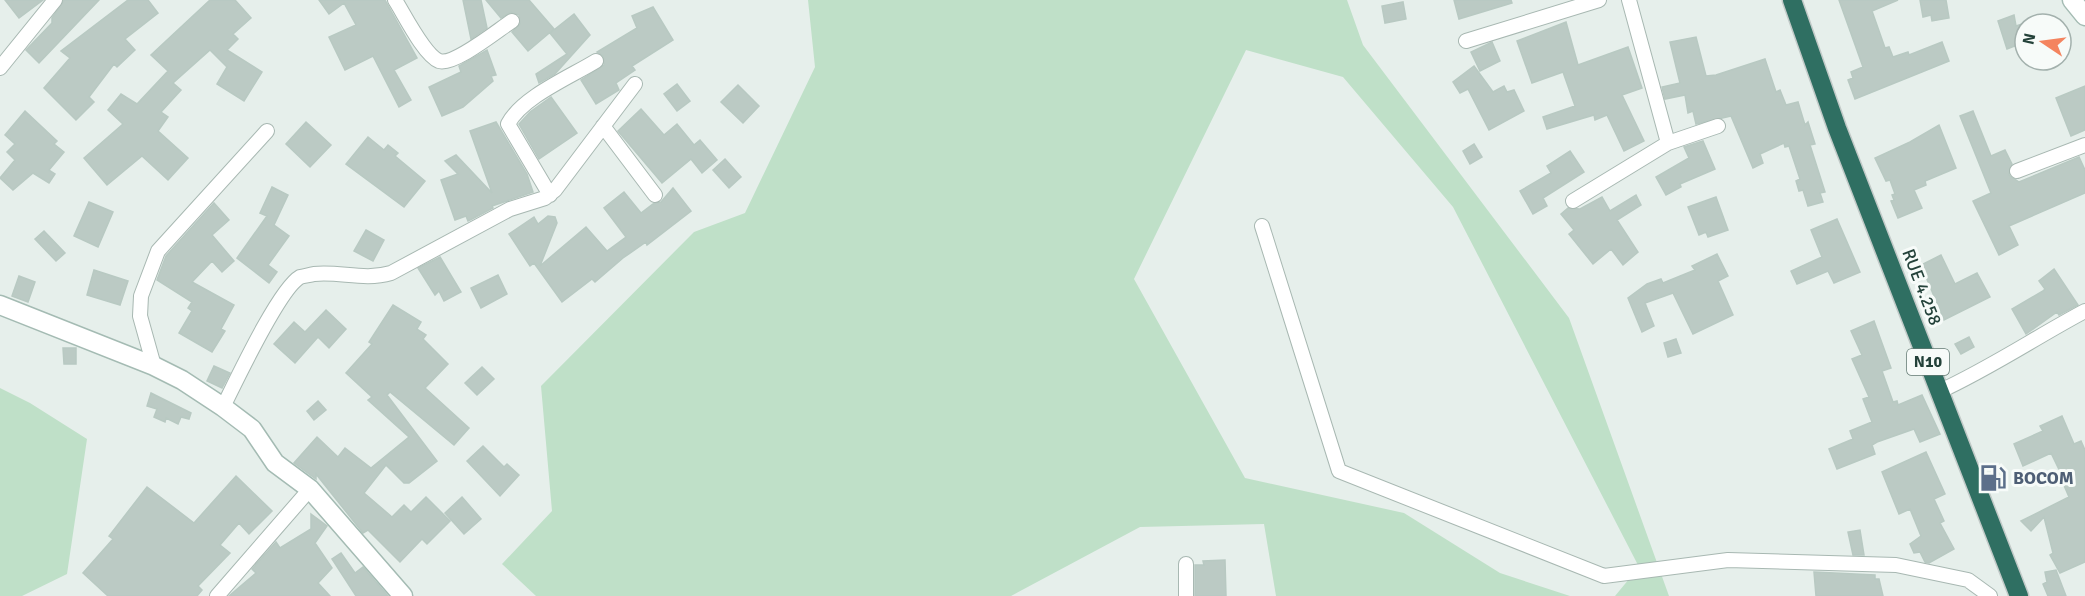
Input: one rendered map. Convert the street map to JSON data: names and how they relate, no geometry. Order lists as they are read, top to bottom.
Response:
{
  "streets": {
    "highway": ["RUE 4.258", "N10"]
  },
  "places": {
    "fuel station": ["BOCOM"]
  },
  "north": "left"
}
